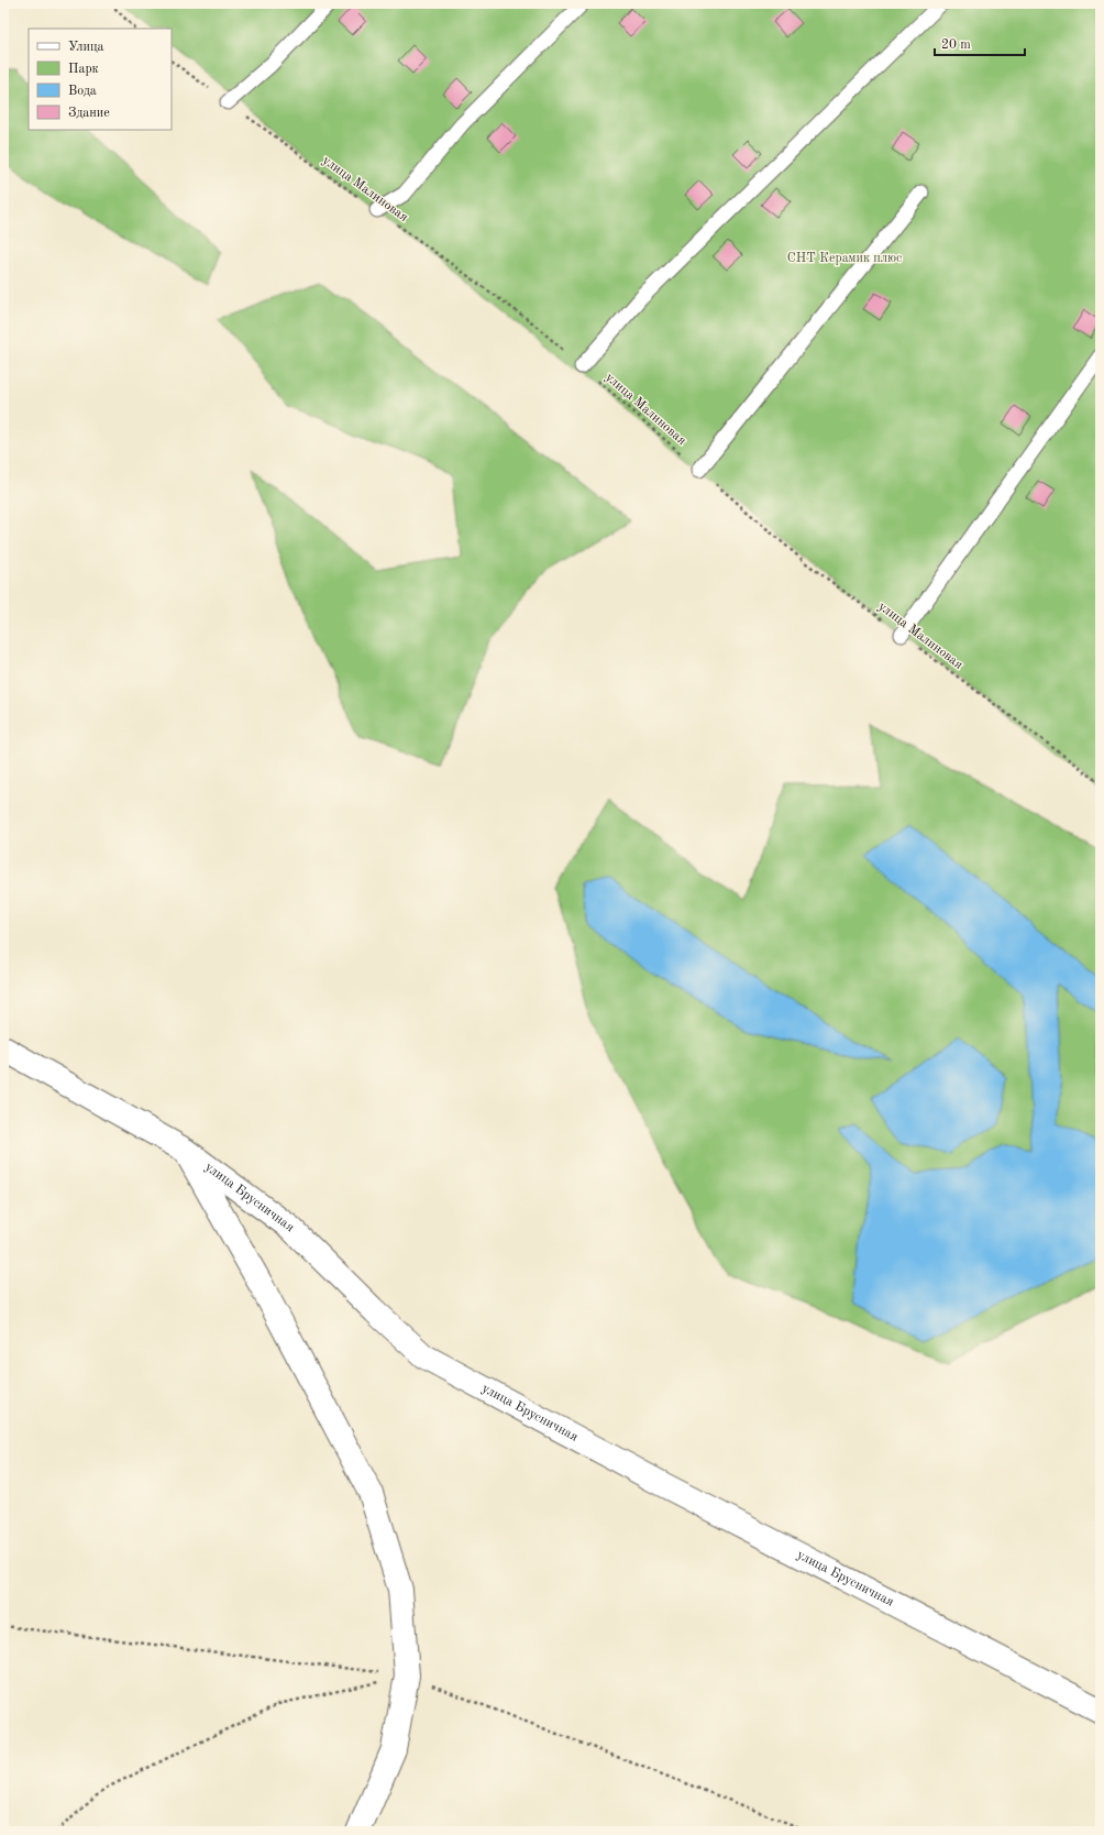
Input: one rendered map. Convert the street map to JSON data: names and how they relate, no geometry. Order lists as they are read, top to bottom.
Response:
{
  "streets": {
    "street": ["улица Брусничная"],
    "path": ["улица Малиновая"]
  },
  "parks": ["СНТ Керамик плюс"],
  "legend": [
    "Улица",
    "Парк",
    "Вода",
    "Здание"
  ],
  "scale_bar": "20 m"
}
